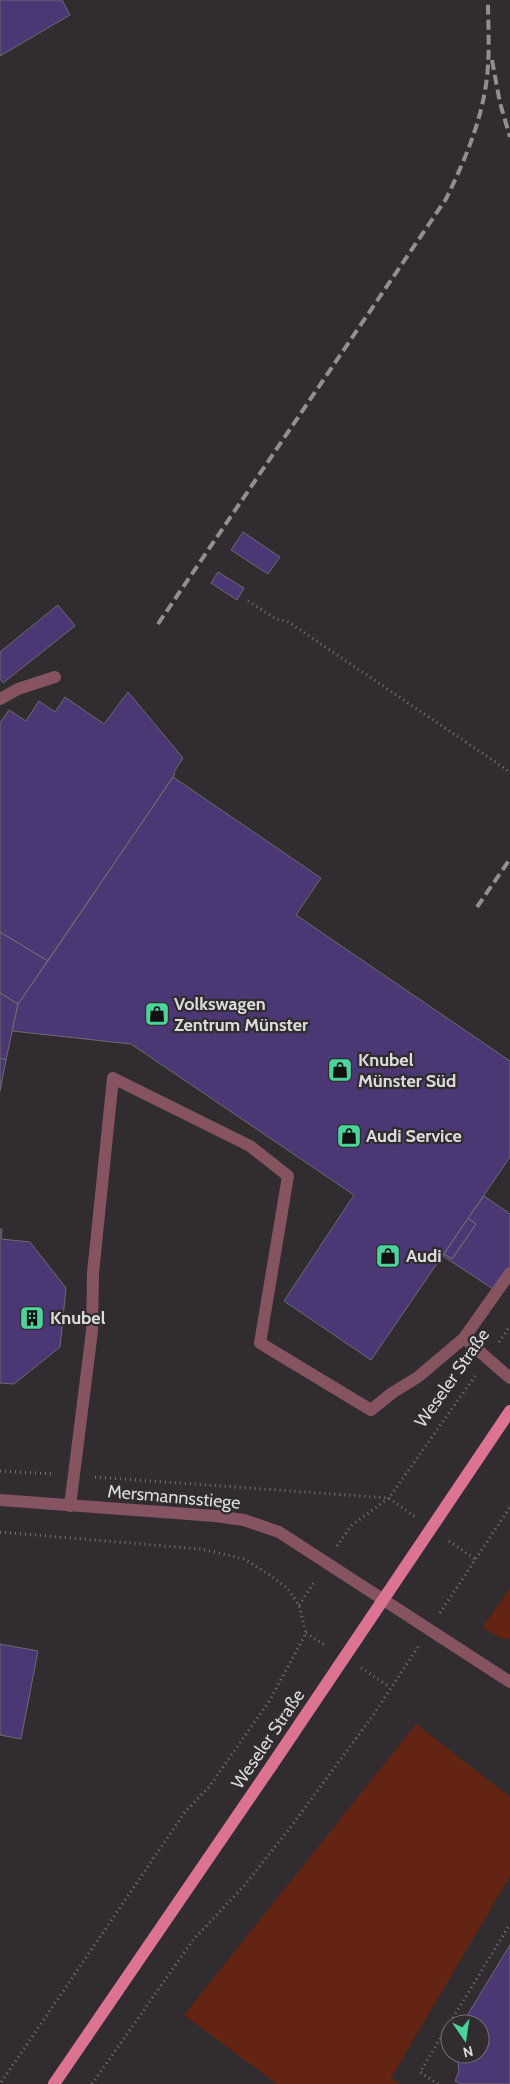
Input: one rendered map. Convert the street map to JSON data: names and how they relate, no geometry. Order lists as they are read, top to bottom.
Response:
{
  "streets": {
    "main road": ["Weseler Straße"],
    "street": ["Mersmannsstiege"]
  },
  "crossings": [
    ["Weseler Straße", "Mersmannsstiege"]
  ],
  "places": {
    "shop": [
      "Volkswagen Zentrum Münster",
      "Knubel Münster Süd",
      "Audi Service",
      "Audi"
    ],
    "building": ["Knubel"]
  },
  "north": "bottom"
}
